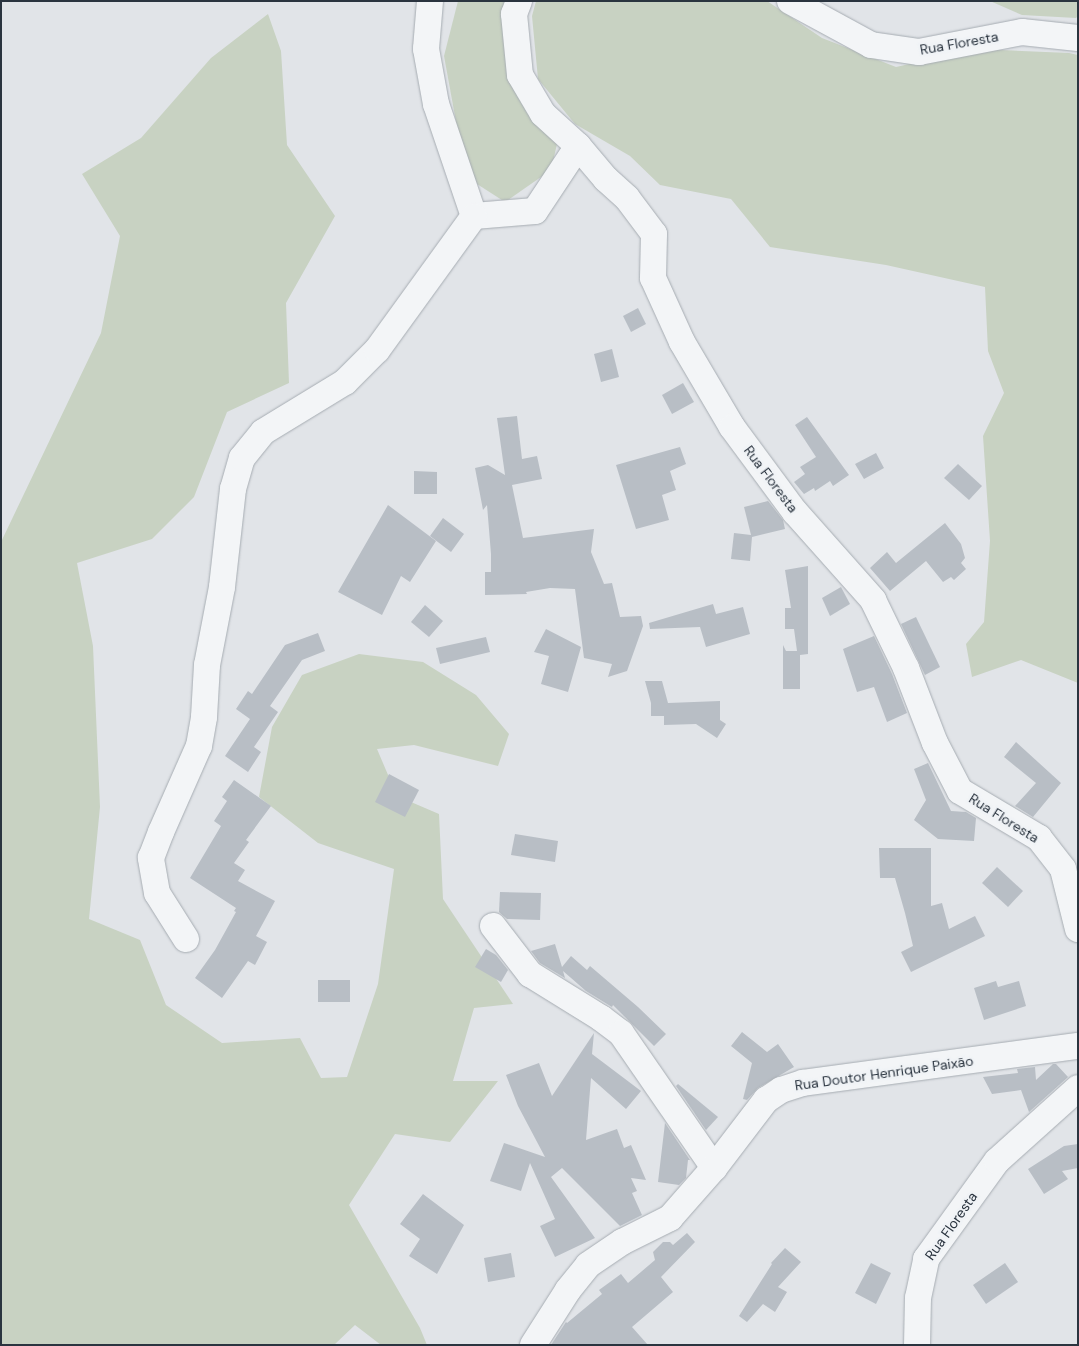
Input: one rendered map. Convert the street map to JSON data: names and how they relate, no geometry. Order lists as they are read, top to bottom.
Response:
{
  "streets": {
    "street": ["Rua Floresta", "Rua Doutor Henrique Paixão"]
  }
}
